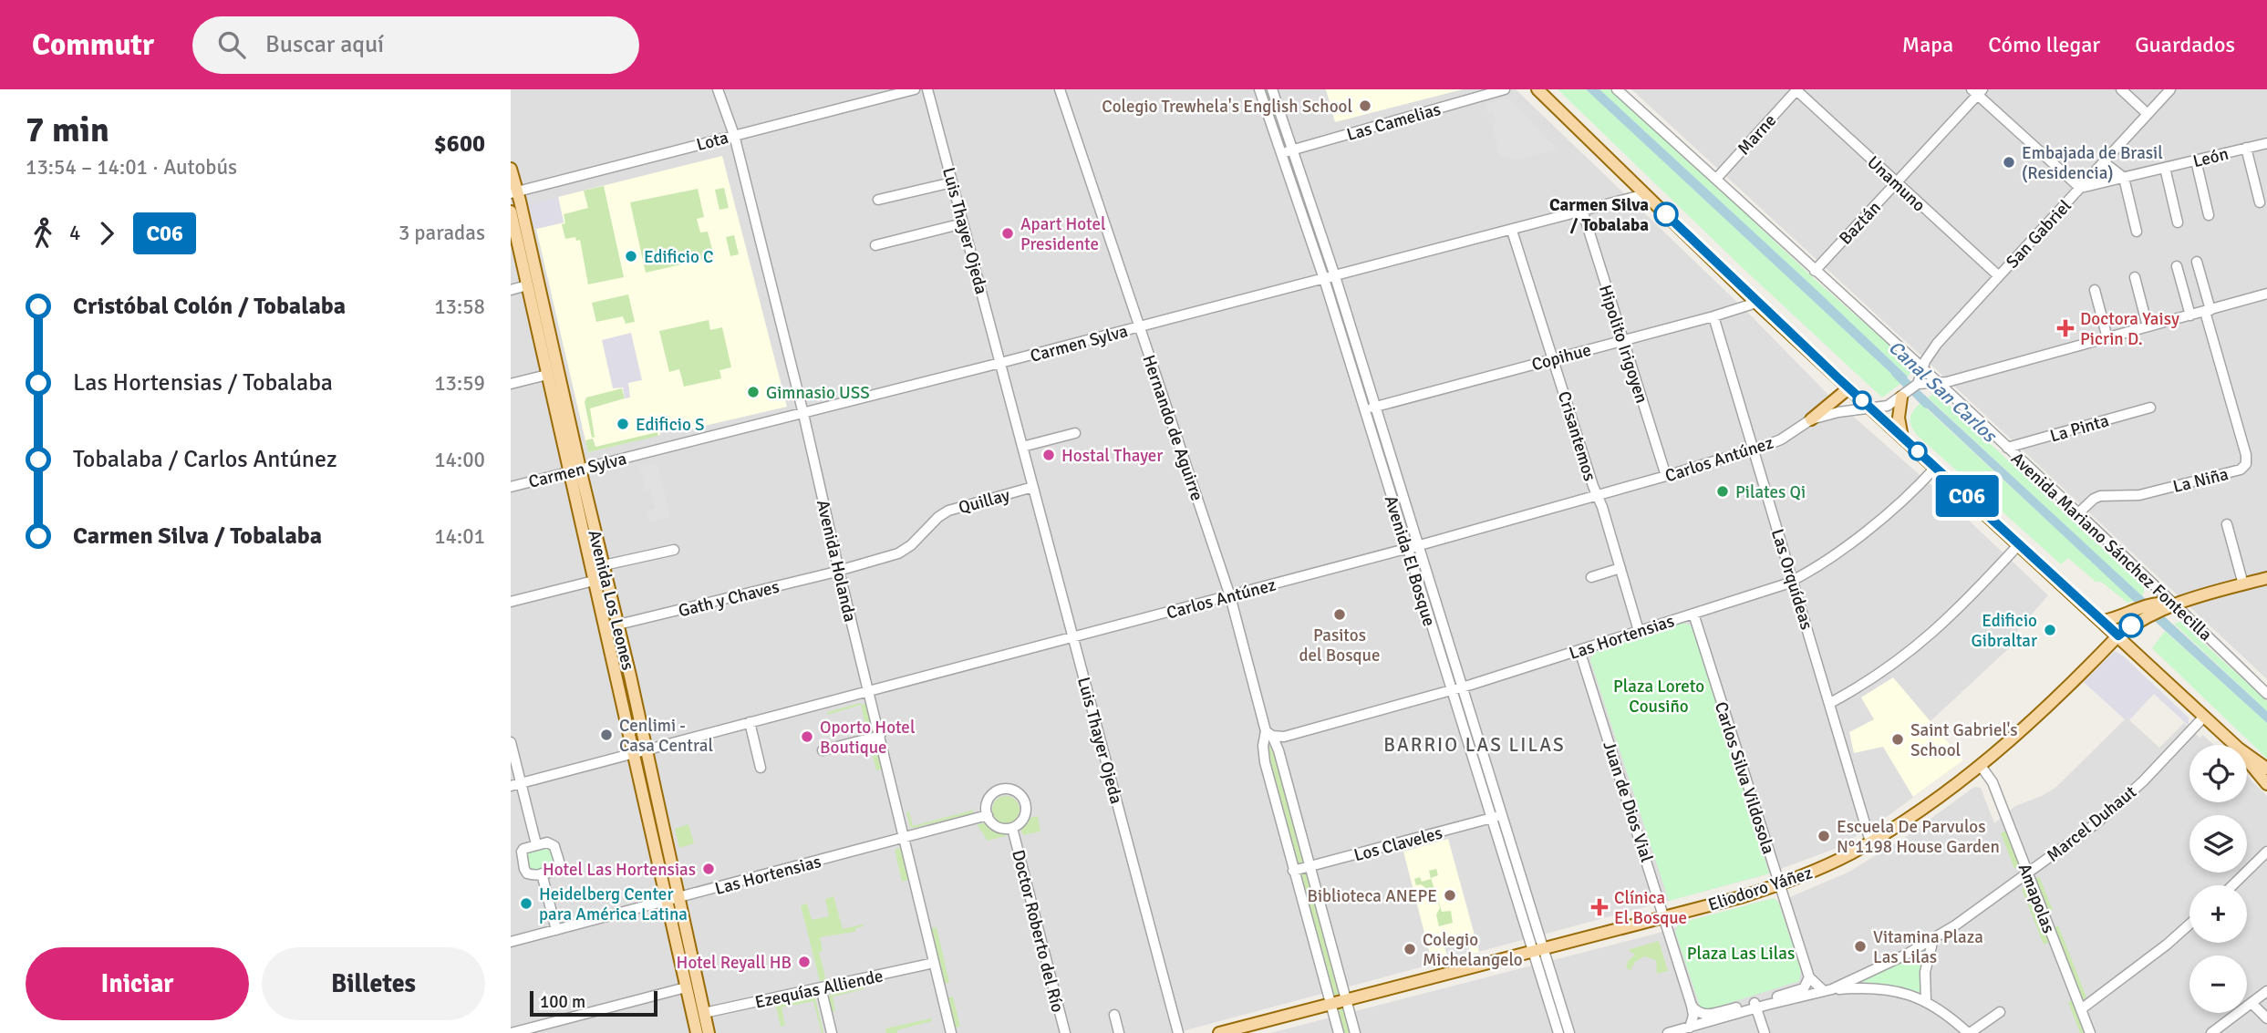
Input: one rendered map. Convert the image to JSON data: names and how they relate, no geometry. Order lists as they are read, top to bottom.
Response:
{
  "streets": {
    "main road": ["Avenida Los Leones", "Eliodoro Yáñez"],
    "street": [
      "Las Camelias",
      "Marne",
      "Lota",
      "León",
      "Unamuno",
      "Baztán",
      "Luis Thayer Ojeda",
      "San Gabriel",
      "Carmen Sylva",
      "Hipolito Irigoyen",
      "Copihue",
      "Hernando de Aguirre",
      "La Pinta",
      "Crisantemos",
      "Carlos Antúnez",
      "La Niña",
      "Quillay",
      "Avenida Mariano Sánchez Fontecilla",
      "Avenida Holanda",
      "Avenida El Bosque",
      "Las Orquídeas",
      "Gath y Chaves",
      "Las Hortensias",
      "Carlos Silva Vildosola",
      "Juan de Dios Vial",
      "Marcel Duhaut",
      "Los Claveles",
      "Amapolas",
      "Doctor Roberto del Río",
      "Ezequías Alliende"
    ]
  },
  "crossings": [
    ["Las Camelias", "Avenida El Bosque"],
    ["Marne", "Unamuno"],
    ["Marne", "Avenida Mariano Sánchez Fontecilla"],
    ["Lota", "Avenida Holanda"],
    ["Lota", "Avenida Los Leones"],
    ["León", "San Gabriel"],
    ["Unamuno", "Baztán"],
    ["Unamuno", "San Gabriel"],
    ["Baztán", "Avenida Mariano Sánchez Fontecilla"],
    ["Luis Thayer Ojeda", "Carmen Sylva"],
    ["Luis Thayer Ojeda", "Carlos Antúnez"],
    ["Luis Thayer Ojeda", "Quillay"],
    ["San Gabriel", "Carlos Antúnez"],
    ["San Gabriel", "Avenida Mariano Sánchez Fontecilla"],
    ["Carmen Sylva", "Hipolito Irigoyen"],
    ["Carmen Sylva", "Hernando de Aguirre"],
    ["Carmen Sylva", "Crisantemos"],
    ["Carmen Sylva", "Avenida Holanda"],
    ["Carmen Sylva", "Avenida El Bosque"],
    ["Carmen Sylva", "Avenida Los Leones"],
    ["Hipolito Irigoyen", "Copihue"],
    ["Hipolito Irigoyen", "Carlos Antúnez"],
    ["Copihue", "Crisantemos"],
    ["Copihue", "Avenida El Bosque"],
    ["Copihue", "Las Orquídeas"],
    ["Hernando de Aguirre", "Carlos Antúnez"],
    ["Hernando de Aguirre", "Las Hortensias"],
    ["Hernando de Aguirre", "Los Claveles"],
    ["Hernando de Aguirre", "Eliodoro Yáñez"],
    ["La Pinta", "Avenida Mariano Sánchez Fontecilla"],
    ["Crisantemos", "Carlos Antúnez"],
    ["Crisantemos", "Las Hortensias"],
    ["Carlos Antúnez", "Avenida Holanda"],
    ["Carlos Antúnez", "Avenida El Bosque"],
    ["Carlos Antúnez", "Las Orquídeas"],
    ["Carlos Antúnez", "Avenida Los Leones"],
    ["La Niña", "Avenida Mariano Sánchez Fontecilla"],
    ["Quillay", "Avenida Holanda"],
    ["Quillay", "Gath y Chaves"],
    ["Avenida Mariano Sánchez Fontecilla", "Eliodoro Yáñez"],
    ["Avenida Holanda", "Gath y Chaves"],
    ["Avenida Holanda", "Las Hortensias"],
    ["Avenida Holanda", "Ezequías Alliende"],
    ["Avenida El Bosque", "Las Hortensias"],
    ["Avenida El Bosque", "Los Claveles"],
    ["Avenida El Bosque", "Eliodoro Yáñez"],
    ["Las Orquídeas", "Las Hortensias"],
    ["Las Orquídeas", "Eliodoro Yáñez"],
    ["Gath y Chaves", "Avenida Los Leones"],
    ["Avenida Los Leones", "Las Hortensias"],
    ["Avenida Los Leones", "Ezequías Alliende"],
    ["Las Hortensias", "Carlos Silva Vildosola"],
    ["Las Hortensias", "Juan de Dios Vial"],
    ["Las Hortensias", "Doctor Roberto del Río"],
    ["Carlos Silva Vildosola", "Marcel Duhaut"],
    ["Carlos Silva Vildosola", "Eliodoro Yáñez"],
    ["Juan de Dios Vial", "Marcel Duhaut"],
    ["Juan de Dios Vial", "Eliodoro Yáñez"],
    ["Marcel Duhaut", "Amapolas"],
    ["Eliodoro Yáñez", "Amapolas"]
  ],
  "districts": ["BARRIO LAS LILAS"],
  "water": ["Canal San Carlos"],
  "parks": ["Plaza Loreto Cousiño", "Plaza Las Lilas"],
  "places": {
    "other": [
      "Colegio Trewhela's English School",
      "Embajada de Brasil (Residencia)",
      "Carmen Silva / Tobalaba",
      "Apart Hotel Presidente",
      "Edificio C",
      "Gimnasio USS",
      "Edificio S",
      "Hostal Thayer",
      "Pilates Qi",
      "Pasitos del Bosque",
      "Edificio Gibraltar",
      "Cenlimi - Casa Central",
      "Oporto Hotel Boutique",
      "Saint Gabriel's School",
      "Escuela De Parvulos N°1198 House Garden",
      "Hotel Las Hortensias",
      "Biblioteca ANEPE",
      "Heidelberg Center para América Latina",
      "Vitamina Plaza Las Lilas",
      "Colegio Michelangelo",
      "Hotel Reyall HB"
    ],
    "health": ["Doctora Yaisy Picrin D.", "Clínica El Bosque"]
  },
  "lines": ["bus line C06"],
  "scale_bar": "100 m",
  "page": {
    "header": "Commutr",
    "search": "Buscar aquí",
    "nav": ["Mapa", "Cómo llegar", "Guardados"],
    "heading": ["7 min", "13:54 – 14:01 · Autobús", "$600"],
    "on_map": "C06",
    "legs": ["4", "C06", "3 paradas"],
    "list": [
      {
        "name": "Cristóbal Colón / Tobalaba",
        "value": "13:58"
      },
      {
        "name": "Las Hortensias / Tobalaba",
        "value": "13:59"
      },
      {
        "name": "Tobalaba / Carlos Antúnez",
        "value": "14:00"
      },
      {
        "name": "Carmen Silva / Tobalaba",
        "value": "14:01"
      }
    ],
    "map_buttons": ["+", "−"],
    "buttons": ["Iniciar", "Billetes"],
    "scale": "100 m"
  }
}
